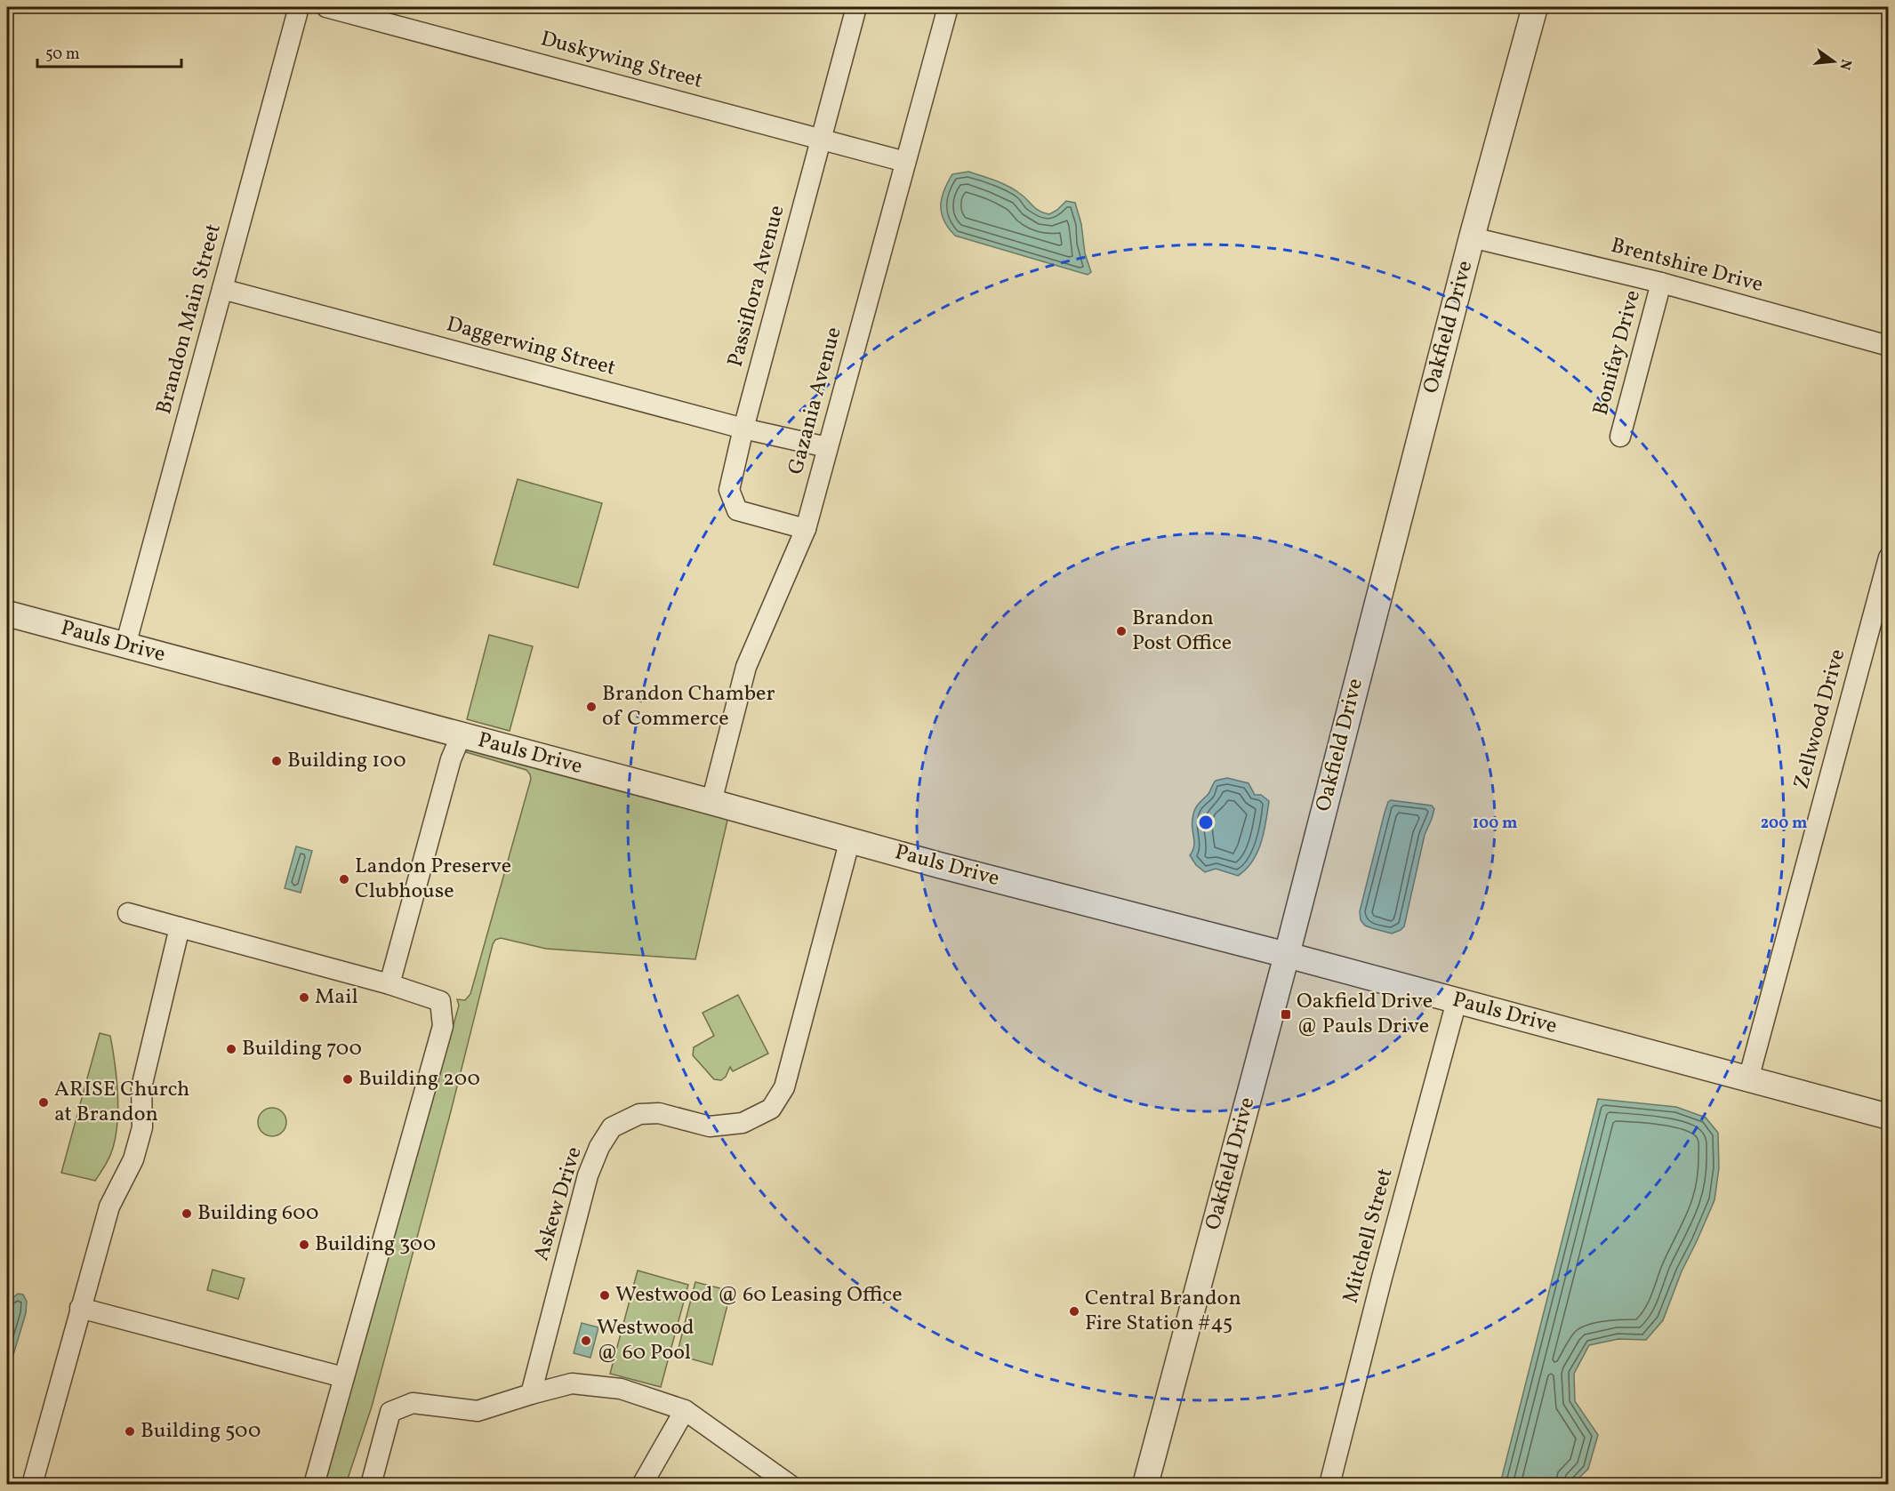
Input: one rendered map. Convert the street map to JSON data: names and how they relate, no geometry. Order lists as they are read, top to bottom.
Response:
{
  "streets": {
    "street": [
      "Duskywing Street",
      "Brentshire Drive",
      "Passiflora Avenue",
      "Brandon Main Street",
      "Oakfield Drive",
      "Daggerwing Street",
      "Bonifay Drive",
      "Gazania Avenue",
      "Pauls Drive",
      "Zellwood Drive",
      "Askew Drive",
      "Mitchell Street"
    ]
  },
  "crossings": [
    ["Duskywing Street", "Passiflora Avenue"],
    ["Duskywing Street", "Gazania Avenue"],
    ["Brentshire Drive", "Oakfield Drive"],
    ["Brentshire Drive", "Bonifay Drive"],
    ["Passiflora Avenue", "Daggerwing Street"],
    ["Passiflora Avenue", "Gazania Avenue"],
    ["Brandon Main Street", "Daggerwing Street"],
    ["Brandon Main Street", "Pauls Drive"],
    ["Oakfield Drive", "Pauls Drive"],
    ["Daggerwing Street", "Gazania Avenue"],
    ["Gazania Avenue", "Pauls Drive"],
    ["Pauls Drive", "Zellwood Drive"],
    ["Pauls Drive", "Askew Drive"],
    ["Pauls Drive", "Mitchell Street"]
  ],
  "places": {
    "other": [
      "Brandon Post Office",
      "Brandon Chamber of Commerce",
      "Building 100",
      "Landon Preserve Clubhouse",
      "Mail",
      "Building 700",
      "Building 200",
      "ARISE Church at Brandon",
      "Building 600",
      "Building 300",
      "Westwood @ 60 Leasing Office",
      "Central Brandon Fire Station #45",
      "Westwood @ 60 Pool",
      "Building 500"
    ],
    "transit": ["Oakfield Drive @ Pauls Drive"]
  },
  "scale_bar": "50 m",
  "north": "right",
  "rings": ["100 m", "200 m"]
}
